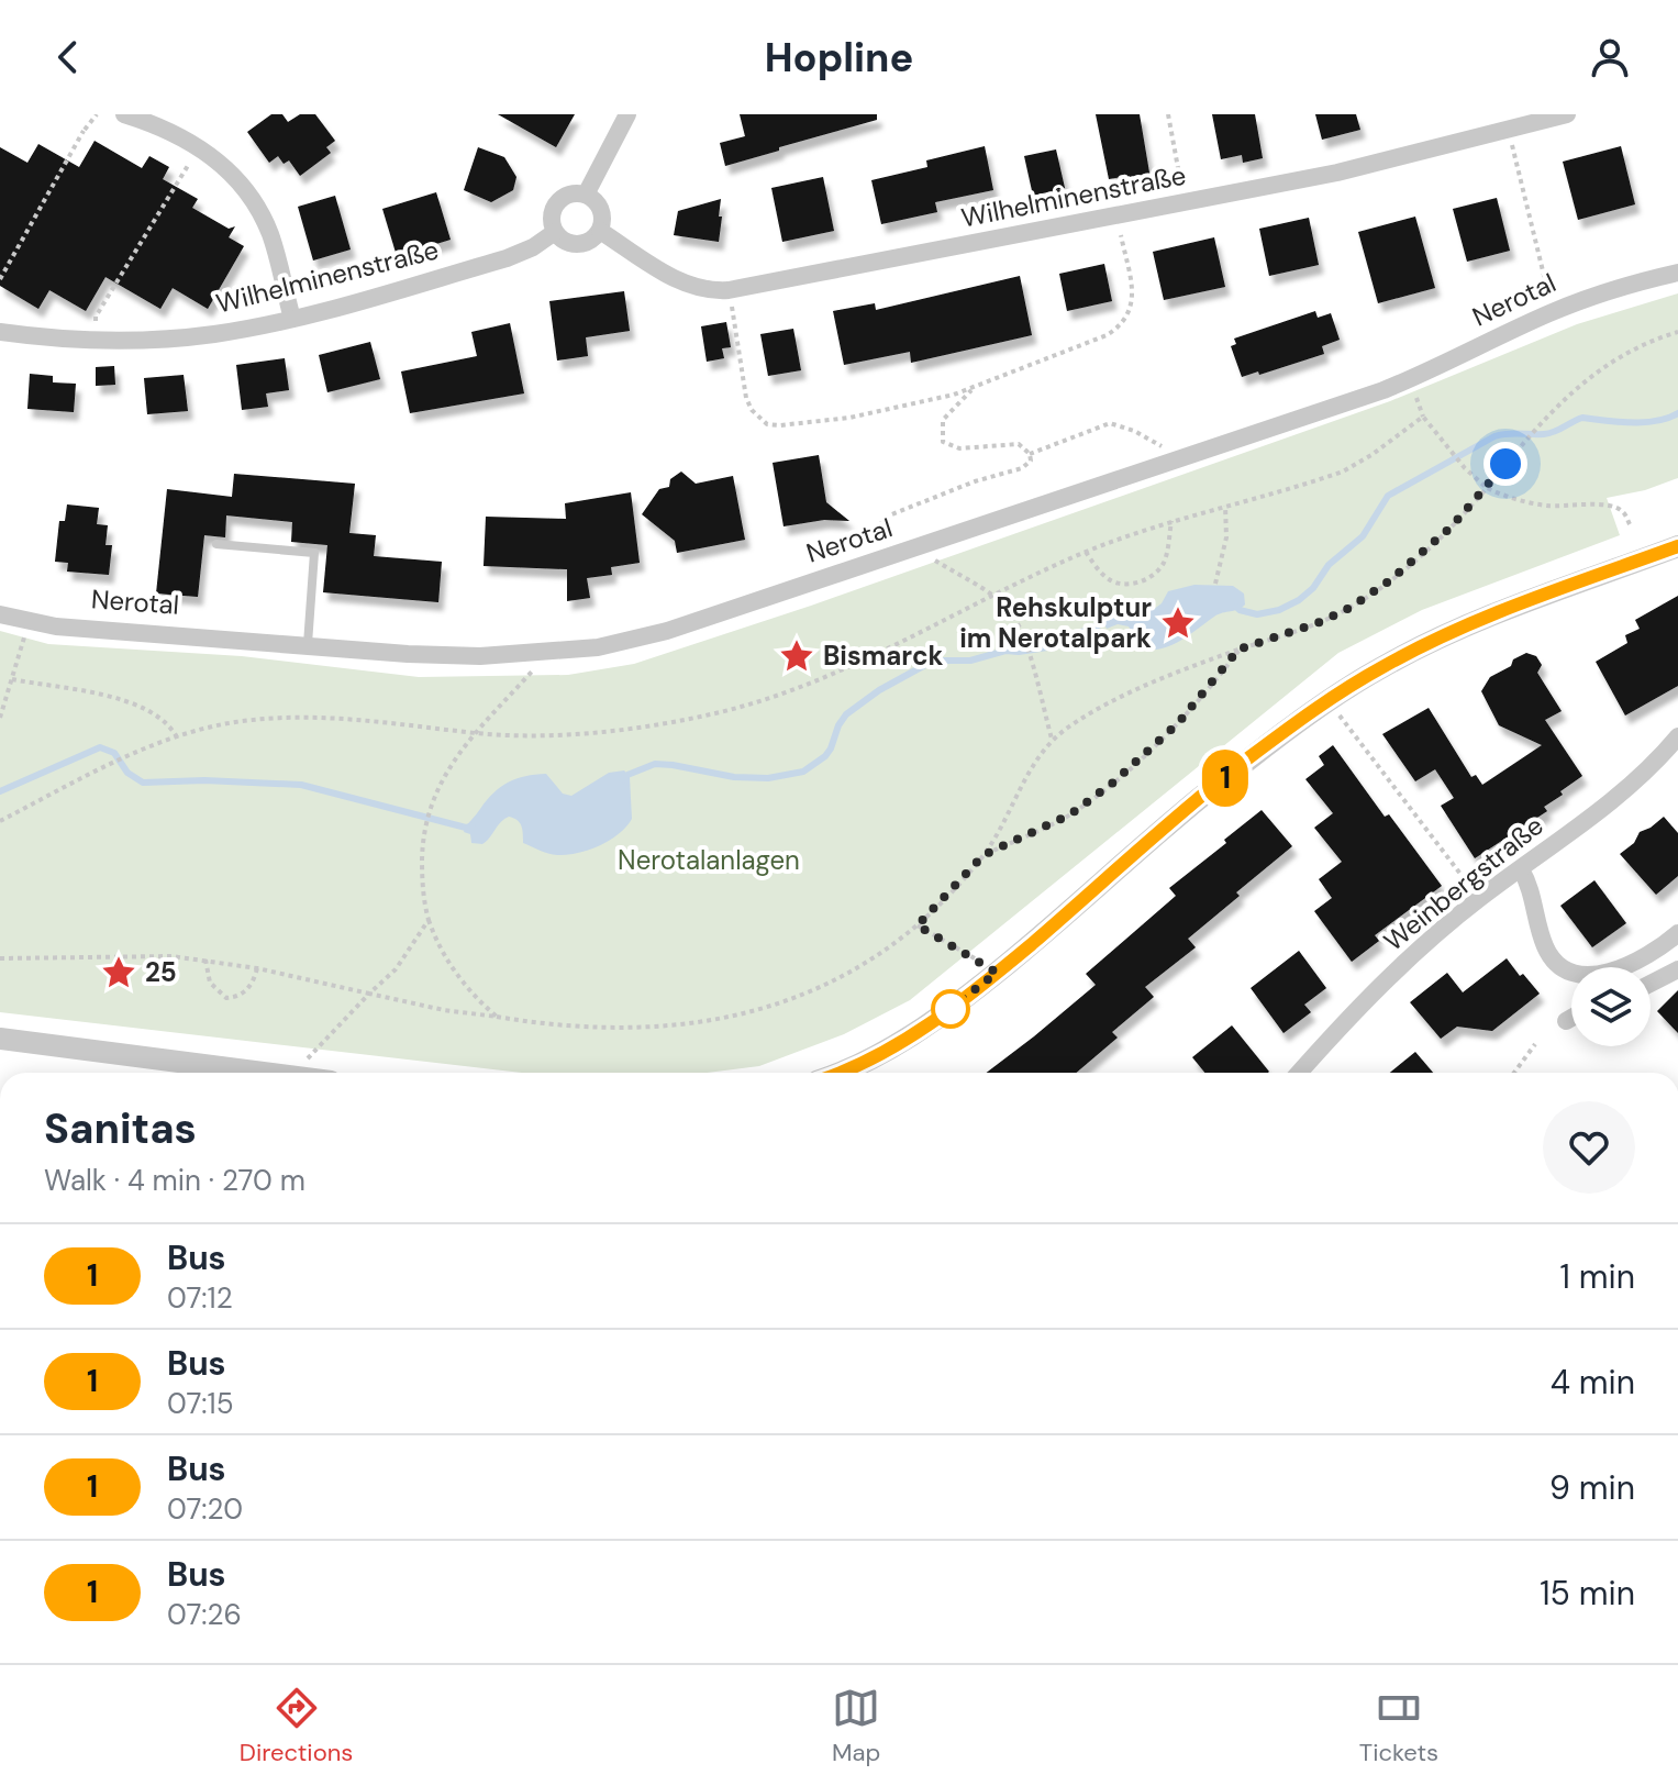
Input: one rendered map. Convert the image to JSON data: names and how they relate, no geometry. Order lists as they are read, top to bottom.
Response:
{
  "streets": {
    "street": ["Wilhelminenstraße", "Nerotal", "Weinbergstraße"]
  },
  "parks": ["Nerotalanlagen"],
  "places": {
    "place": ["Rehskulptur im Nerotalpark", "Bismarck", "25"]
  },
  "lines": ["bus line 1"],
  "page": {
    "header": "Hopline",
    "on_map": "1",
    "heading": ["Sanitas", "Walk · 4 min · 270 m"],
    "list": [
      {
        "mark": "1",
        "name": "Bus",
        "note": "07:12",
        "value": "1 min"
      },
      {
        "mark": "1",
        "name": "Bus",
        "note": "07:15",
        "value": "4 min"
      },
      {
        "mark": "1",
        "name": "Bus",
        "note": "07:20",
        "value": "9 min"
      },
      {
        "mark": "1",
        "name": "Bus",
        "note": "07:26",
        "value": "15 min"
      }
    ],
    "tabs": ["Directions", "Map", "Tickets"]
  }
}
